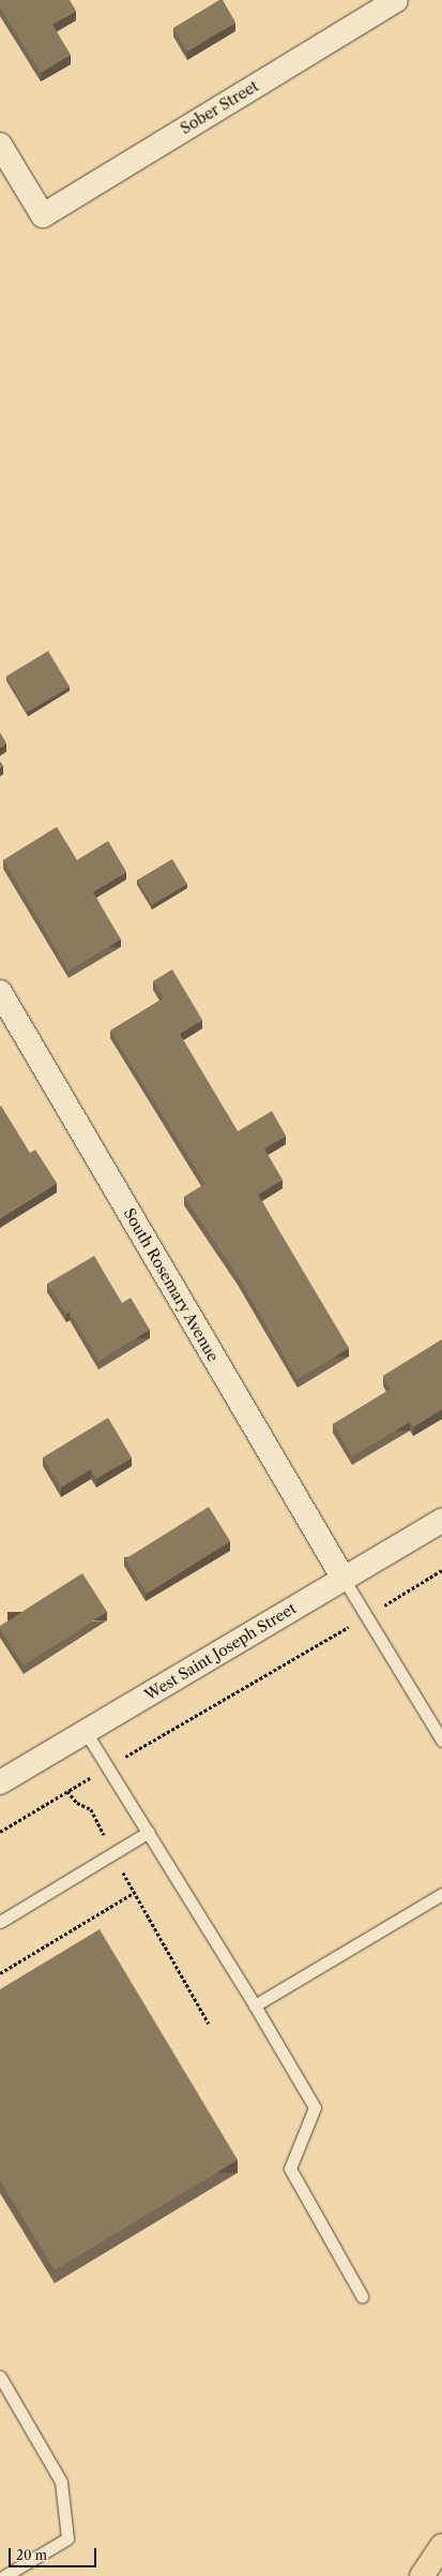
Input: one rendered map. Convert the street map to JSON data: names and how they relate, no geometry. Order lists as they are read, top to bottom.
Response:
{
  "streets": {
    "street": ["Sober Street", "South Rosemary Avenue", "West Saint Joseph Street"]
  },
  "crossings": [
    ["South Rosemary Avenue", "West Saint Joseph Street"]
  ],
  "scale_bar": "20 m"
}
